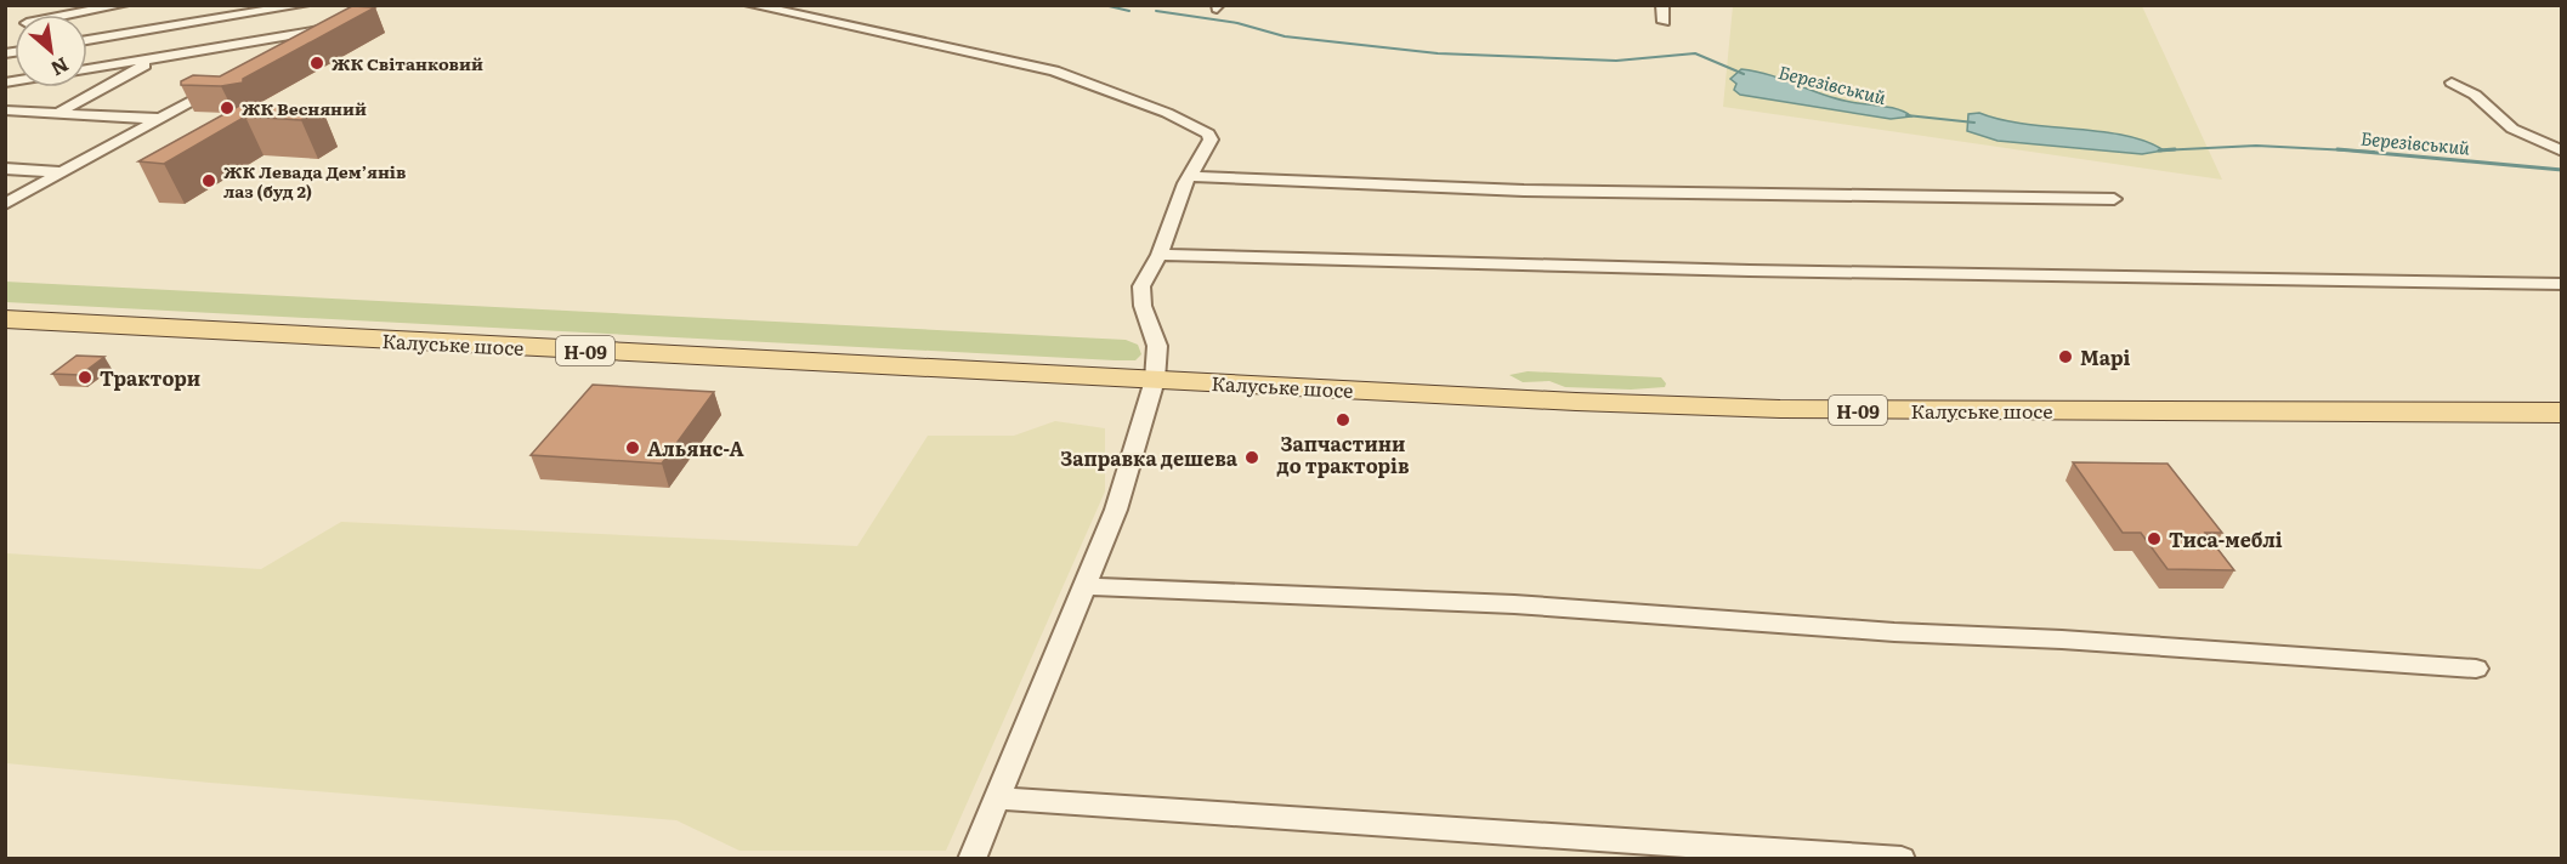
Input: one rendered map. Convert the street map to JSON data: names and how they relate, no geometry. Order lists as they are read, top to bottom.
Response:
{
  "streets": {
    "main road": ["Калуське шосе", "Н-09"]
  },
  "water": ["Березівський"],
  "places": [
    "ЖК Світанковий",
    "ЖК Весняний",
    "ЖК Левада Дем’янів лаз (буд 2)",
    "Марі",
    "Трактори",
    "Запчастини до тракторів",
    "Альянс-А",
    "Заправка дешева",
    "Тиса-меблі"
  ],
  "north": "bottom right"
}
